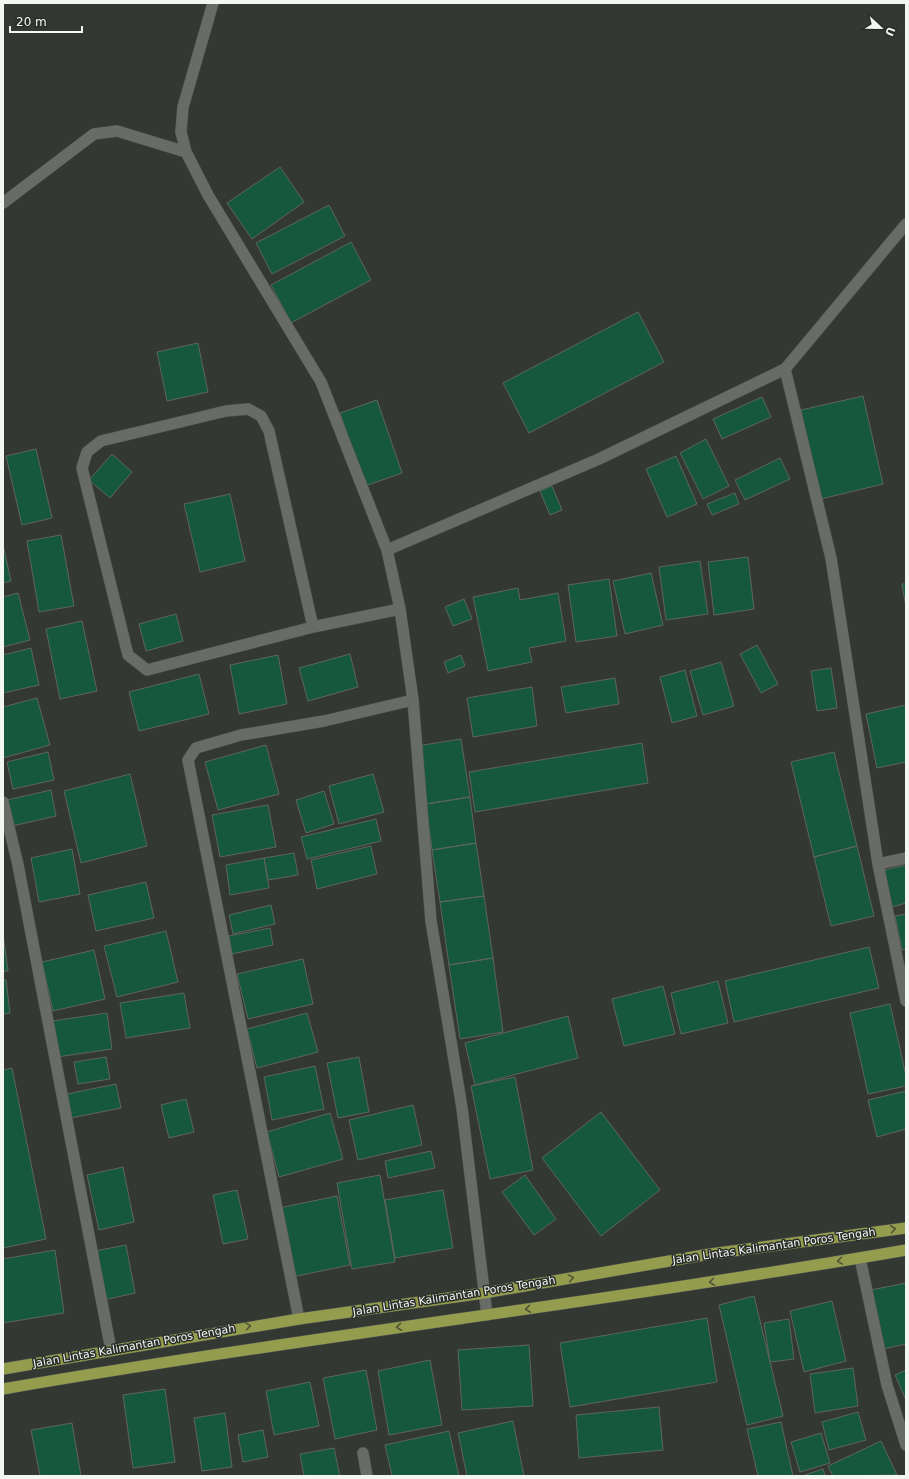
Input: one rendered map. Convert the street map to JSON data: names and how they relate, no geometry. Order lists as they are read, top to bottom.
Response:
{
  "streets": {
    "main road": ["Jalan Lintas Kalimantan Poros Tengah"]
  },
  "scale_bar": "20 m",
  "north": "right"
}
